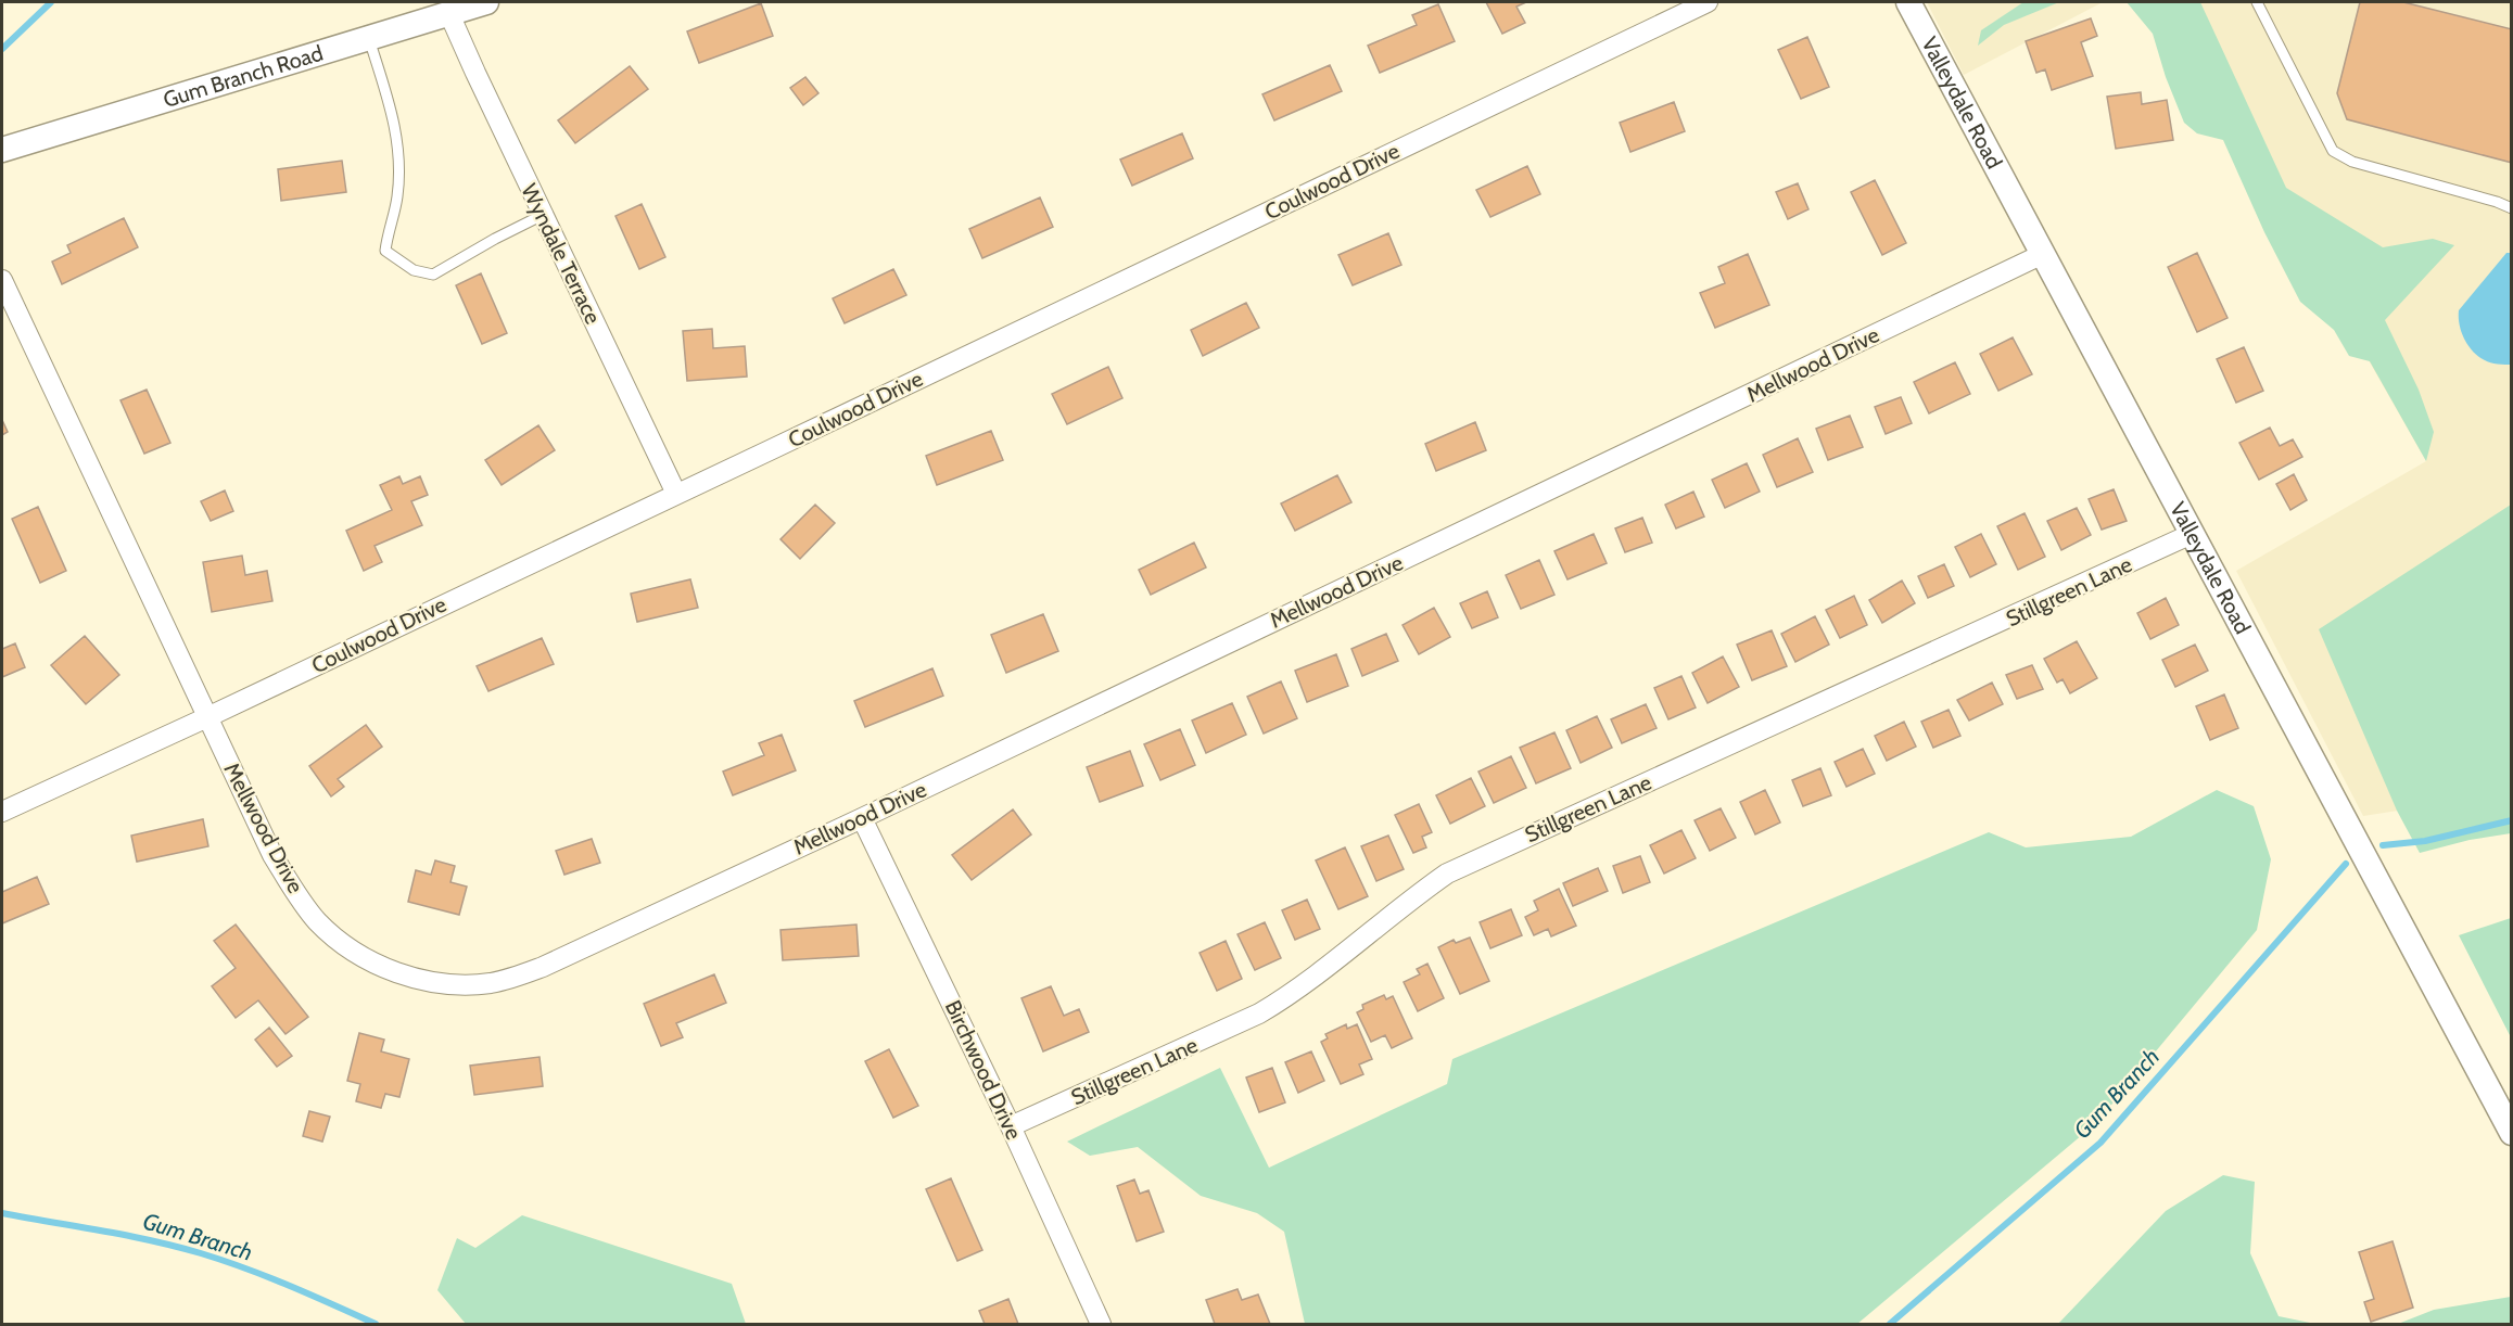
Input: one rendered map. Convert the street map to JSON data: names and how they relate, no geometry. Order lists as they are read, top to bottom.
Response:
{
  "streets": {
    "street": [
      "Gum Branch Road",
      "Valleydale Road",
      "Coulwood Drive",
      "Wyndale Terrace",
      "Mellwood Drive",
      "Stillgreen Lane",
      "Birchwood Drive"
    ]
  },
  "crossings": [
    ["Gum Branch Road", "Wyndale Terrace"],
    ["Valleydale Road", "Mellwood Drive"],
    ["Valleydale Road", "Stillgreen Lane"],
    ["Coulwood Drive", "Wyndale Terrace"],
    ["Coulwood Drive", "Mellwood Drive"],
    ["Mellwood Drive", "Birchwood Drive"],
    ["Stillgreen Lane", "Birchwood Drive"]
  ],
  "water": ["Gum Branch"]
}
